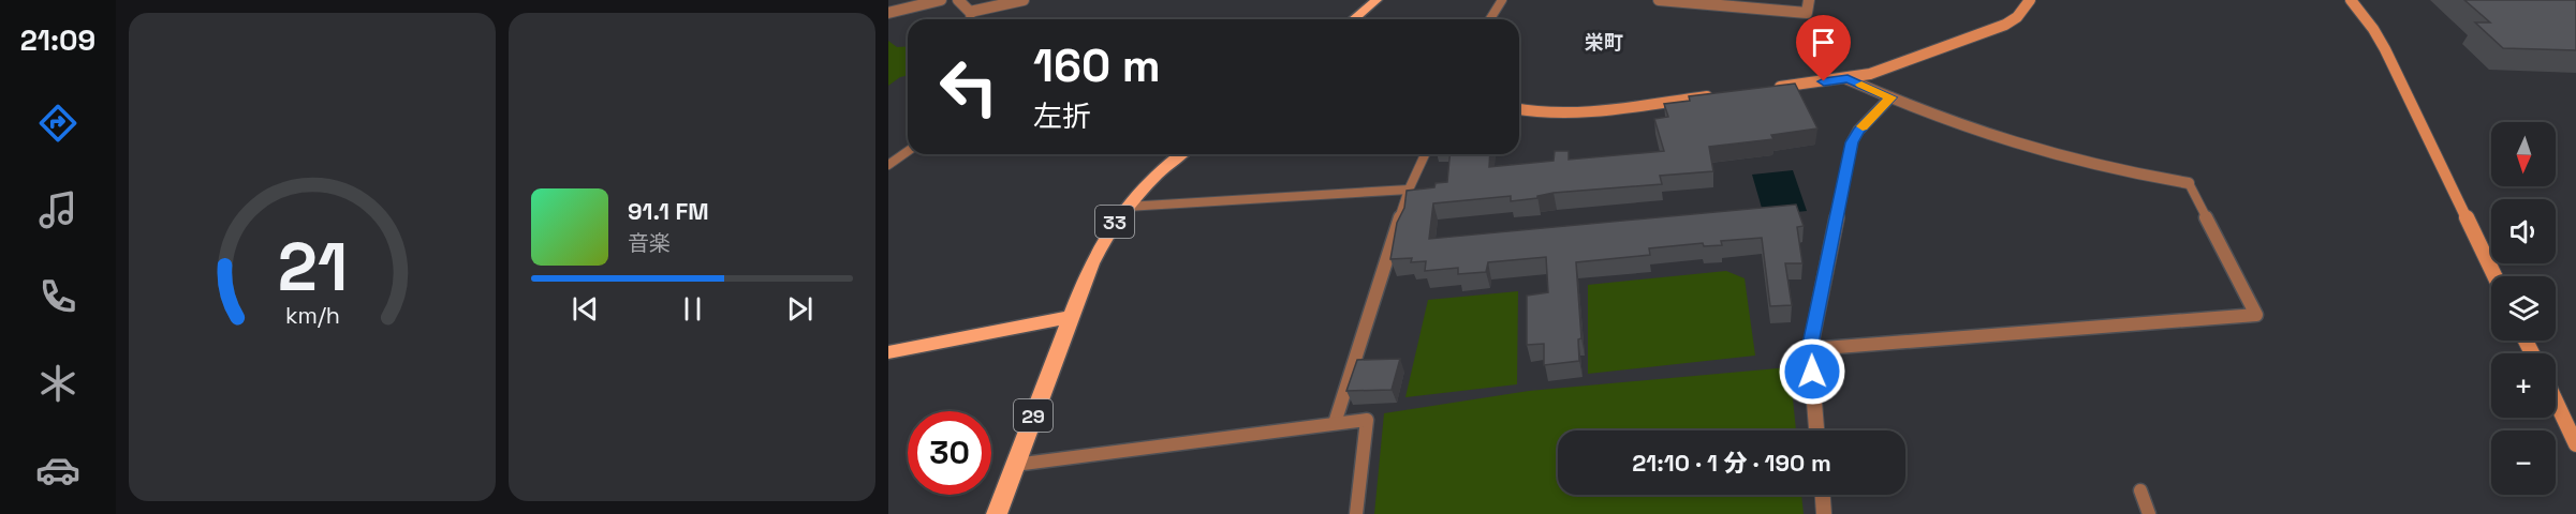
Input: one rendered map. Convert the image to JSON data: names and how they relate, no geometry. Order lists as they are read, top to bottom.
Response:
{
  "streets": {
    "main road": ["33", "29"]
  },
  "crossings": [
    ["33", "29"]
  ],
  "districts": ["栄町"],
  "north": "bottom",
  "page": {
    "tabs": "21:09",
    "turn": ["160 m", "左折"],
    "map_buttons": ["+", "−"],
    "song": ["91.1 FM", "音楽"],
    "limit": "30",
    "trip": "21:10 · 1 分 · 190 m",
    "gauge": ["21", "km/h"]
  }
}
